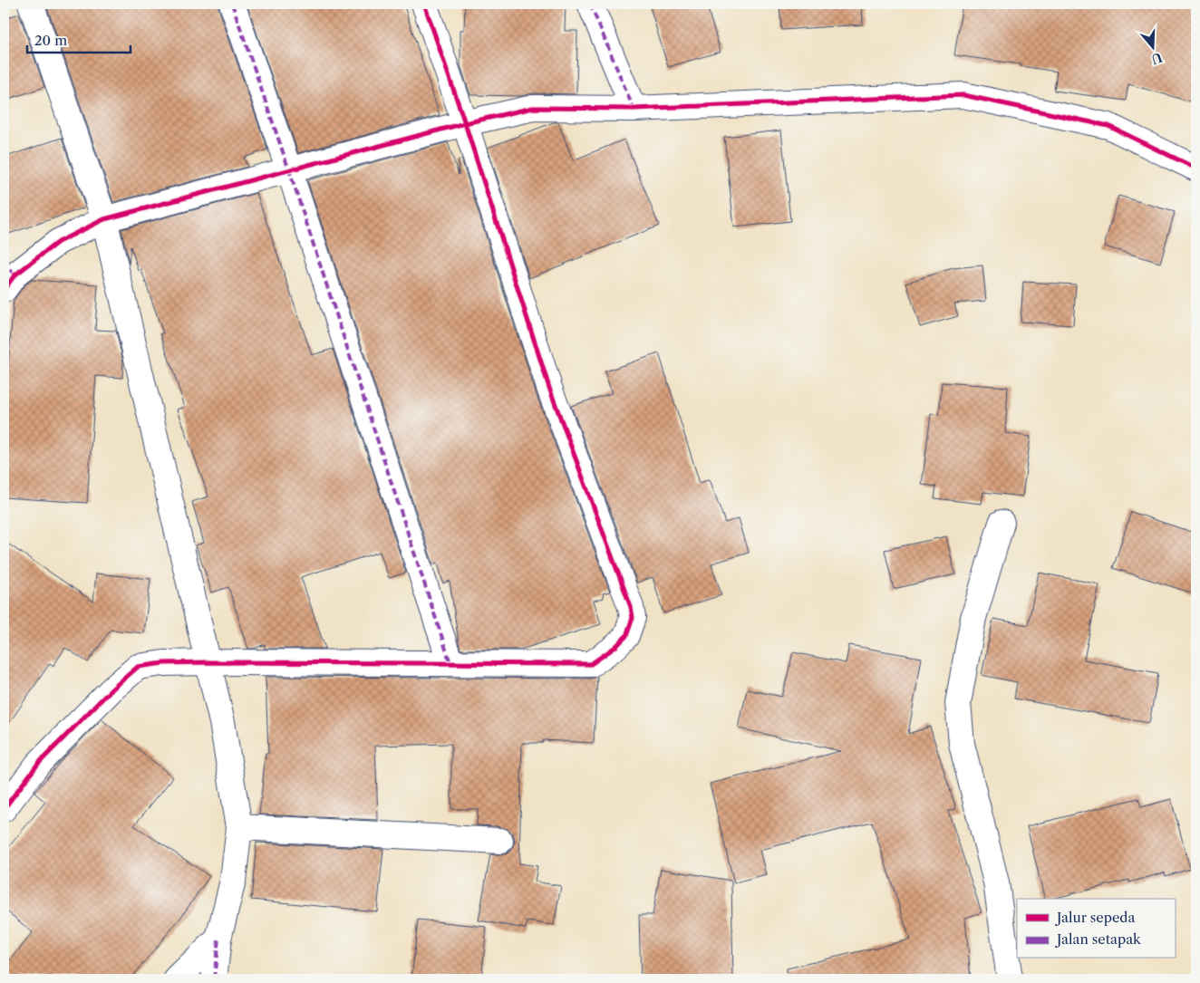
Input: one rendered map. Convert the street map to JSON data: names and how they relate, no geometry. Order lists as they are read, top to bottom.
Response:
{
  "legend": ["Jalur sepeda", "Jalan setapak"],
  "scale_bar": "20 m",
  "north": "bottom"
}
